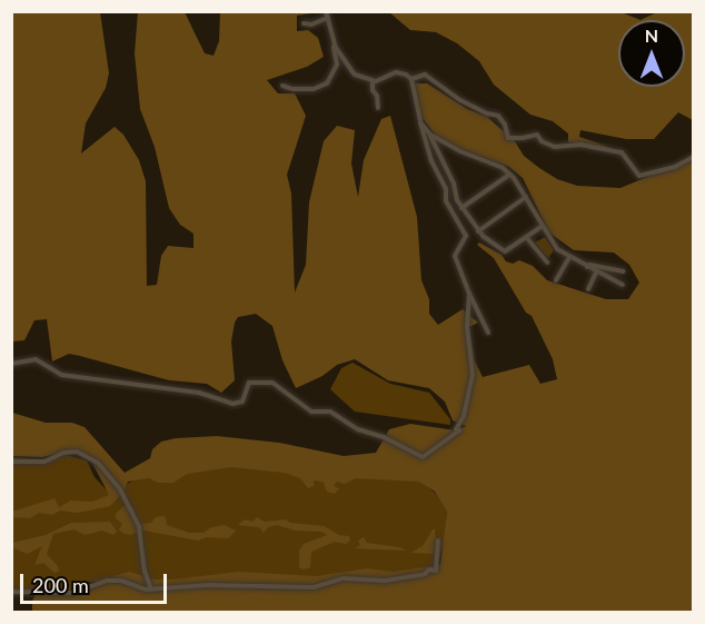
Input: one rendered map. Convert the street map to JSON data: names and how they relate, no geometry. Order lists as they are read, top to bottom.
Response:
{
  "scale_bar": "200 m",
  "north": "top"
}
